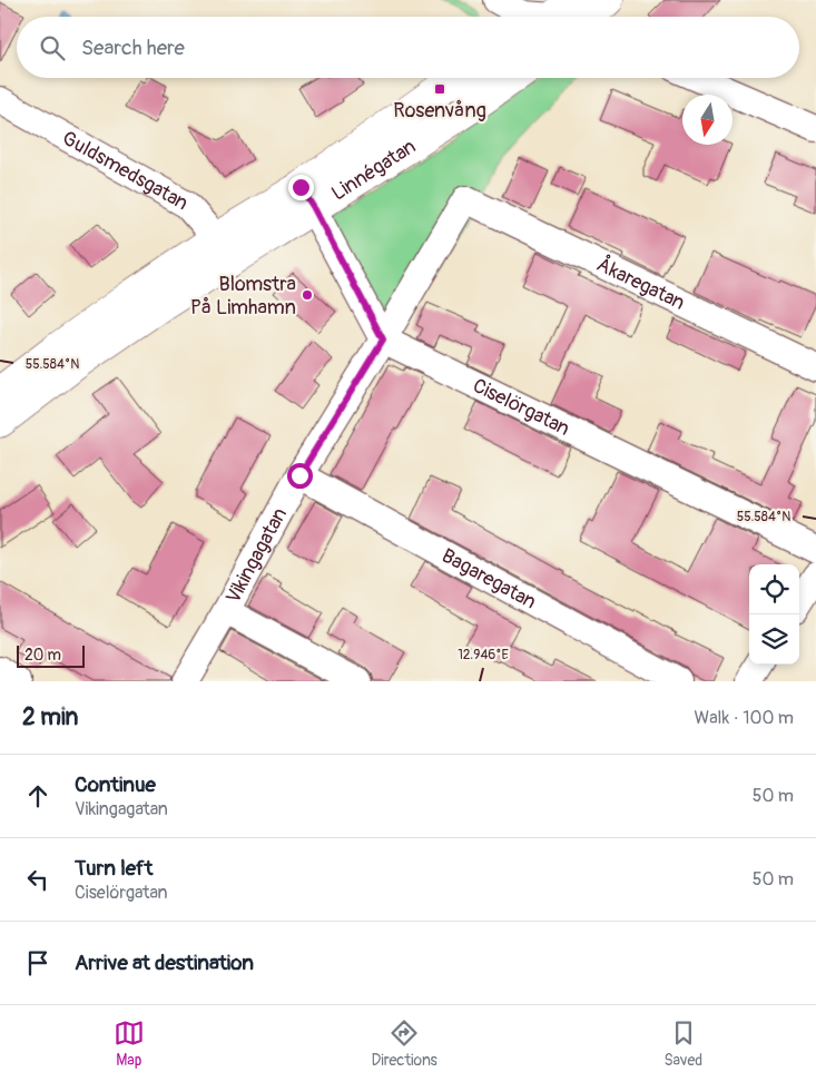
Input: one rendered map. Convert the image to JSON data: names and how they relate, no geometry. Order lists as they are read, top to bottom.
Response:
{
  "streets": {
    "street": [
      "Linnégatan",
      "Guldsmedsgatan",
      "Åkaregatan",
      "Ciselörgatan",
      "Vikingagatan",
      "Bagaregatan"
    ]
  },
  "crossings": [
    ["Linnégatan", "Guldsmedsgatan"],
    ["Åkaregatan", "Vikingagatan"],
    ["Ciselörgatan", "Vikingagatan"],
    ["Vikingagatan", "Bagaregatan"]
  ],
  "places": {
    "transit": ["Rosenvång"],
    "other": ["Blomstra På Limhamn"]
  },
  "scale_bar": "20 m",
  "north": "bottom",
  "page": {
    "search": "Search here",
    "scale": "20 m",
    "heading": ["2 min", "Walk · 100 m"],
    "list": [
      ["Continue", "Vikingagatan", "50 m"],
      ["Turn left", "Ciselörgatan", "50 m"],
      "Arrive at destination"
    ],
    "nav": ["Map", "Directions", "Saved"]
  },
  "coordinates": ["55.584°N", "12.946°E"]
}
